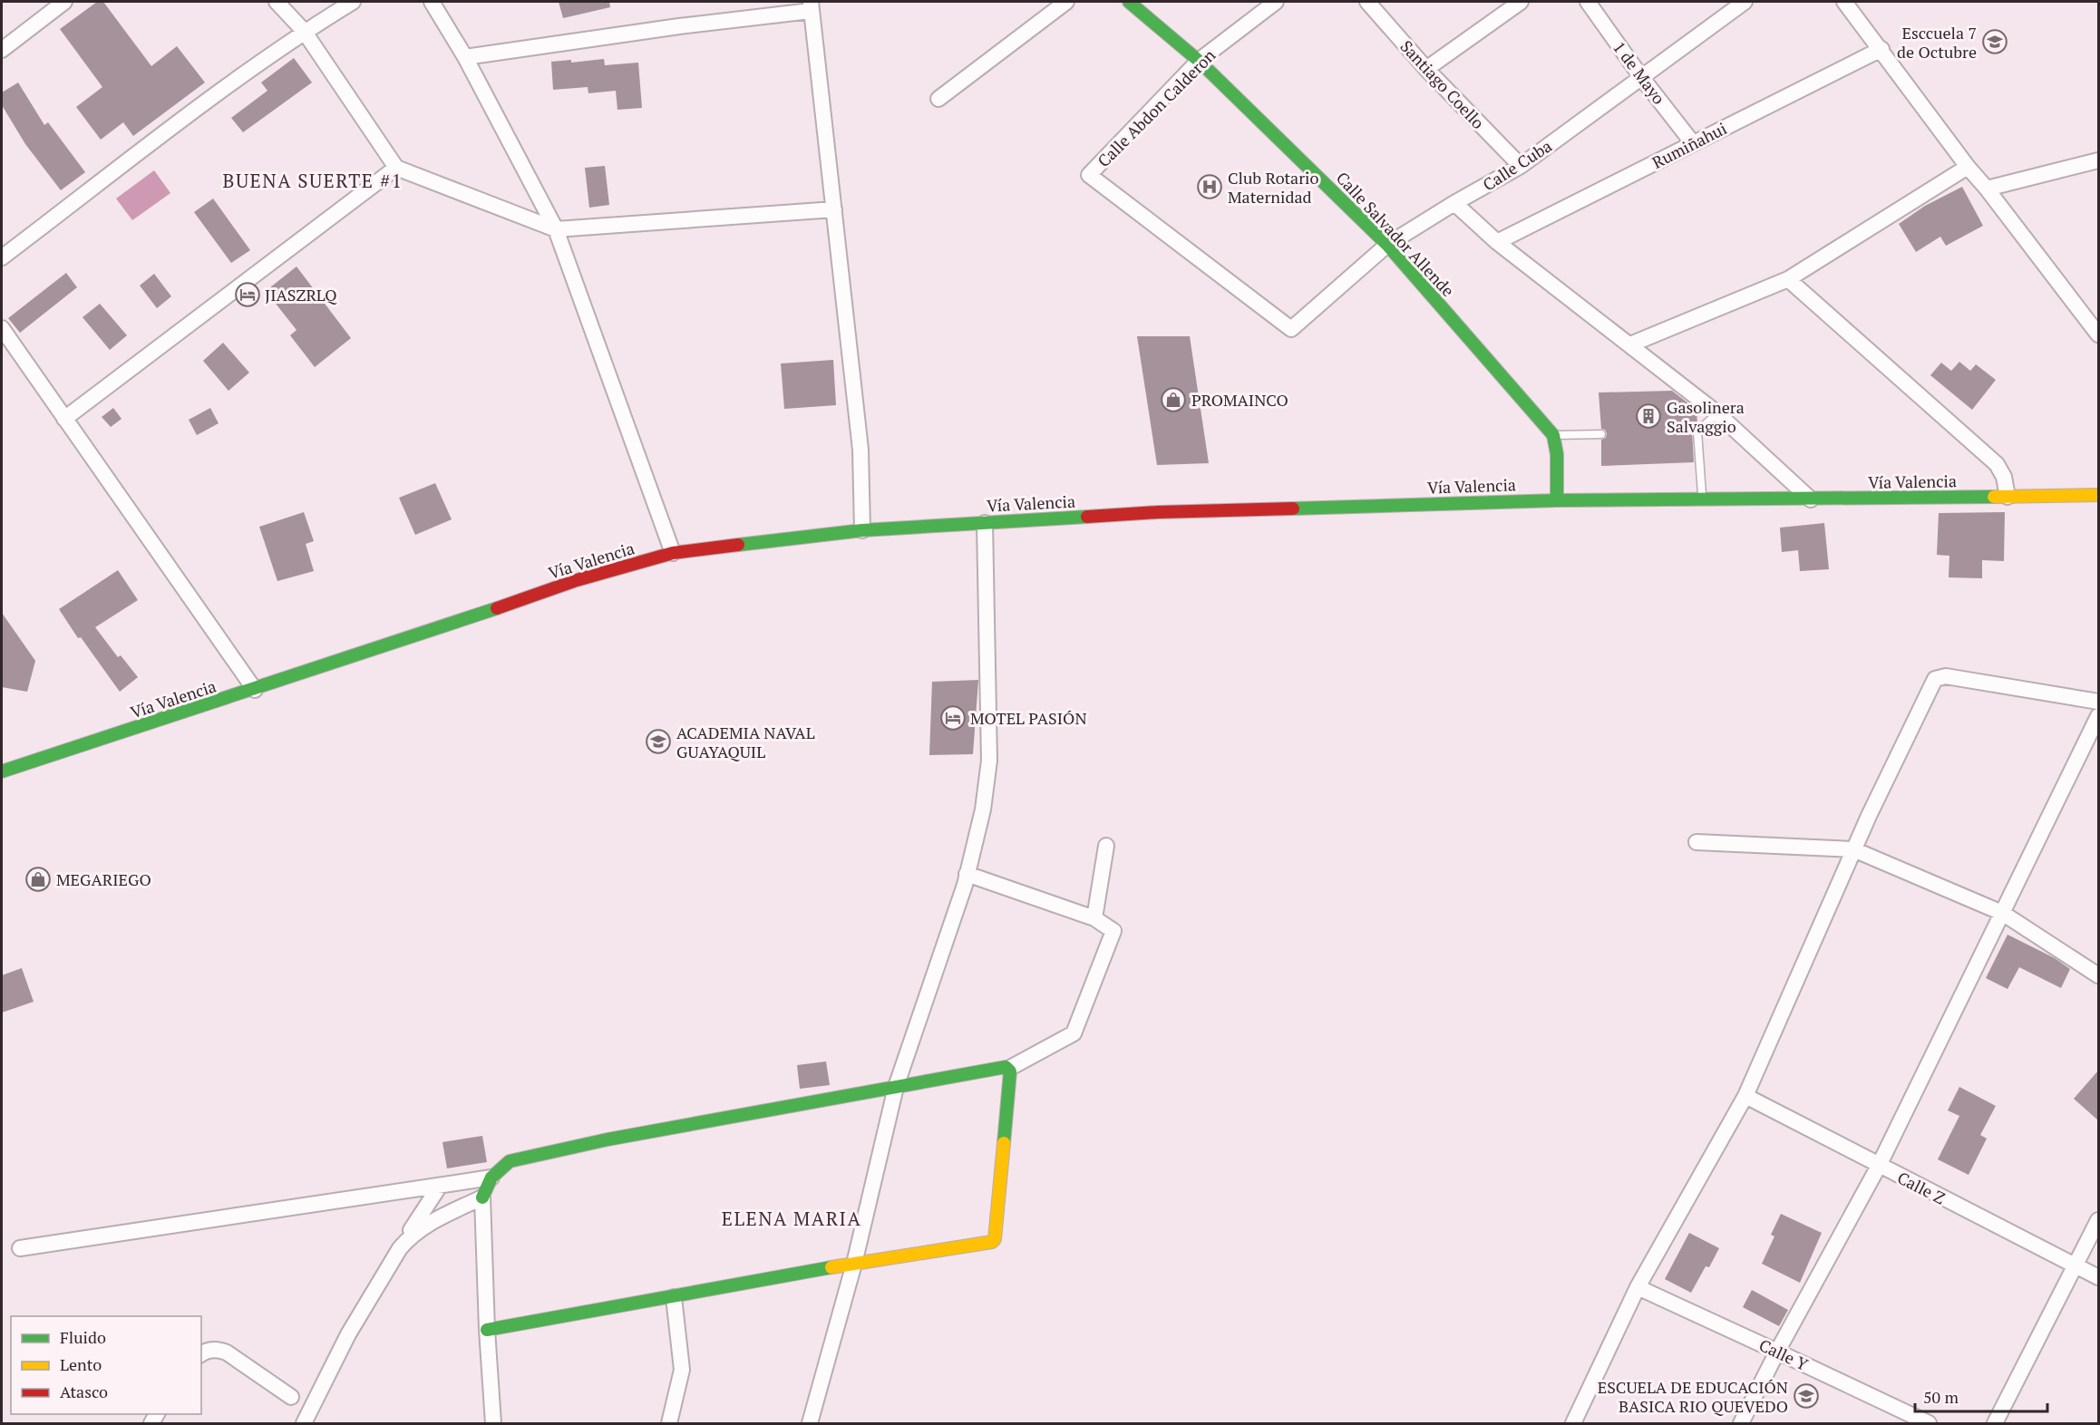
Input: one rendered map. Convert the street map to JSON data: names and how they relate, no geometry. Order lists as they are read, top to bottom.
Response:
{
  "streets": {
    "main road": ["Calle Salvador Allende", "Vía Valencia"],
    "street": [
      "1 de Mayo",
      "Santiago Coello",
      "Calle Abdon Calderon",
      "Rumiñahui",
      "Calle Cuba",
      "Calle Z",
      "Calle Y"
    ]
  },
  "crossings": [
    ["1 de Mayo", "Rumiñahui"],
    ["1 de Mayo", "Calle Cuba"],
    ["Santiago Coello", "Calle Cuba"],
    ["Calle Abdon Calderon", "Calle Cuba"],
    ["Calle Abdon Calderon", "Calle Salvador Allende"],
    ["Calle Cuba", "Calle Salvador Allende"]
  ],
  "districts": ["BUENA SUERTE #1", "ELENA MARIA"],
  "places": {
    "school or university": ["Esccuela 7 de Octubre", "ACADEMIA NAVAL GUAYAQUIL", "ESCUELA DE EDUCACIÓN BASICA RIO QUEVEDO"],
    "hospital": ["Club Rotario Maternidad"],
    "hotel": ["JIASZRLQ", "MOTEL PASIÓN"],
    "shop": ["PROMAINCO", "MEGARIEGO"],
    "building": ["Gasolinera Salvaggio"]
  },
  "legend": ["Fluido", "Lento", "Atasco"],
  "scale_bar": "50 m"
}
